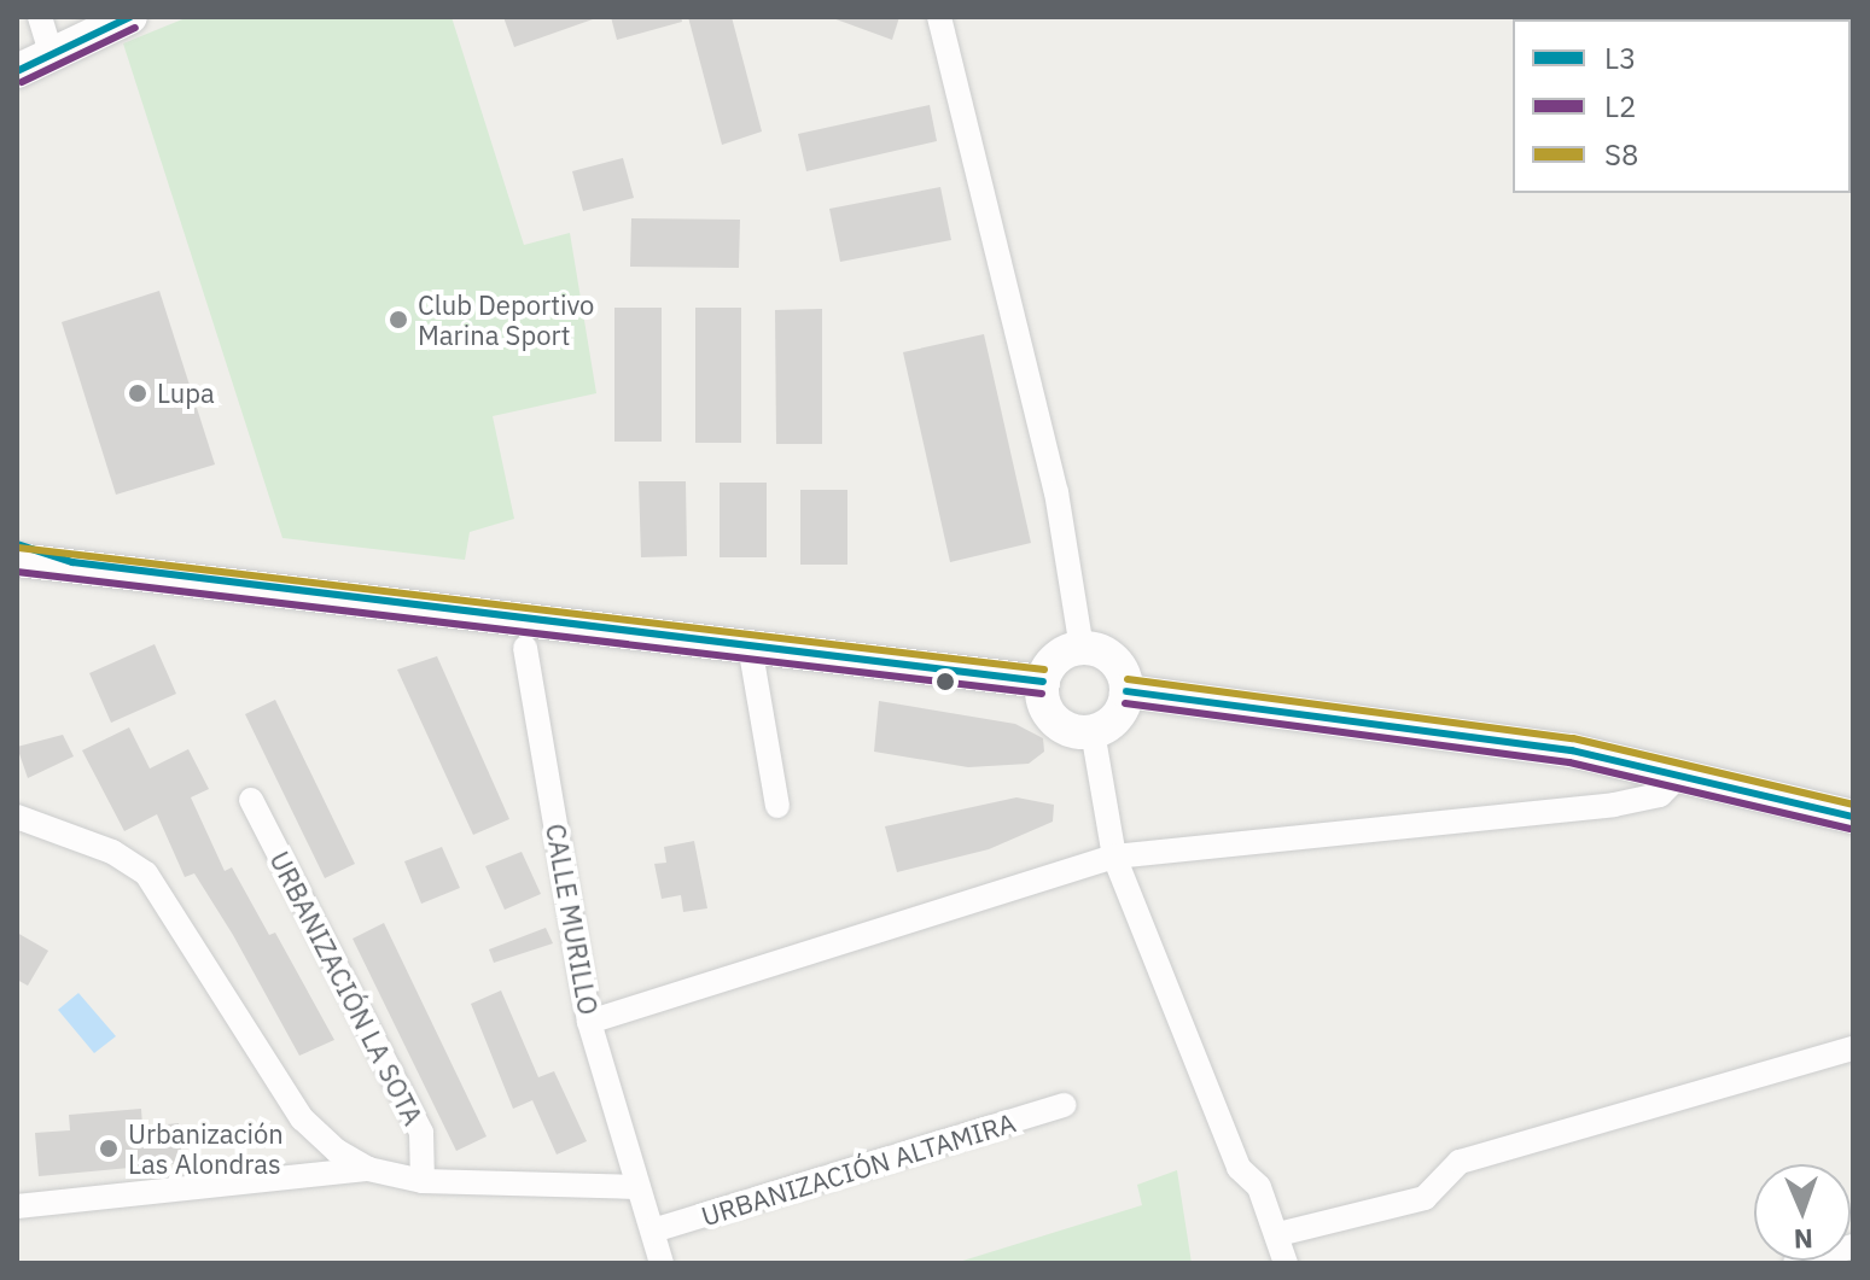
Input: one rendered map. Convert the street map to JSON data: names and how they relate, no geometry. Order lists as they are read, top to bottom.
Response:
{
  "streets": {
    "street": ["CALLE MURILLO", "URBANIZACIÓN LA SOTA", "URBANIZACIÓN ALTAMIRA"]
  },
  "crossings": [
    ["CALLE MURILLO", "URBANIZACIÓN ALTAMIRA"]
  ],
  "places": ["Club Deportivo Marina Sport", "Lupa", "Urbanización Las Alondras"],
  "lines": ["transit line L3", "transit line L2", "transit line S8"],
  "legend": ["L3", "L2", "S8"],
  "north": "bottom"
}
